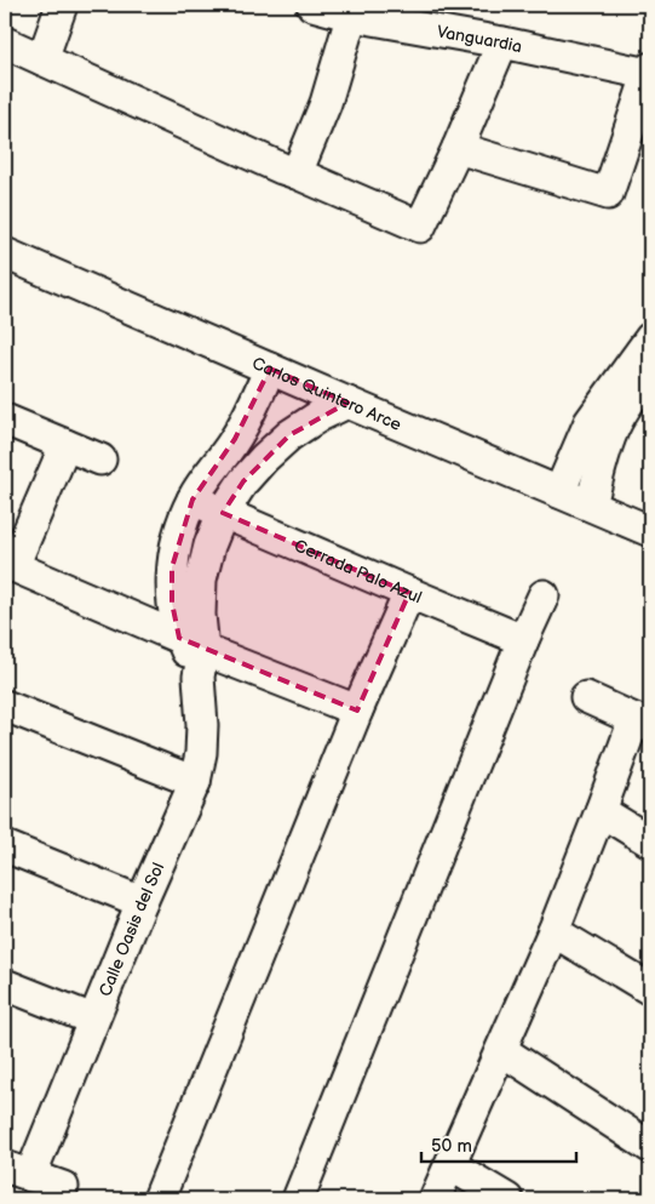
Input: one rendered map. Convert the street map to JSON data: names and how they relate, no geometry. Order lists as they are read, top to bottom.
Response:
{
  "streets": {
    "street": [
      "Vanguardia",
      "Carlos Quintero Arce",
      "Cerrada Palo Azul",
      "Calle Oasis del Sol"
    ]
  },
  "crossings": [
    ["Carlos Quintero Arce", "Calle Oasis del Sol"],
    ["Cerrada Palo Azul", "Calle Oasis del Sol"]
  ],
  "scale_bar": "50 m"
}
